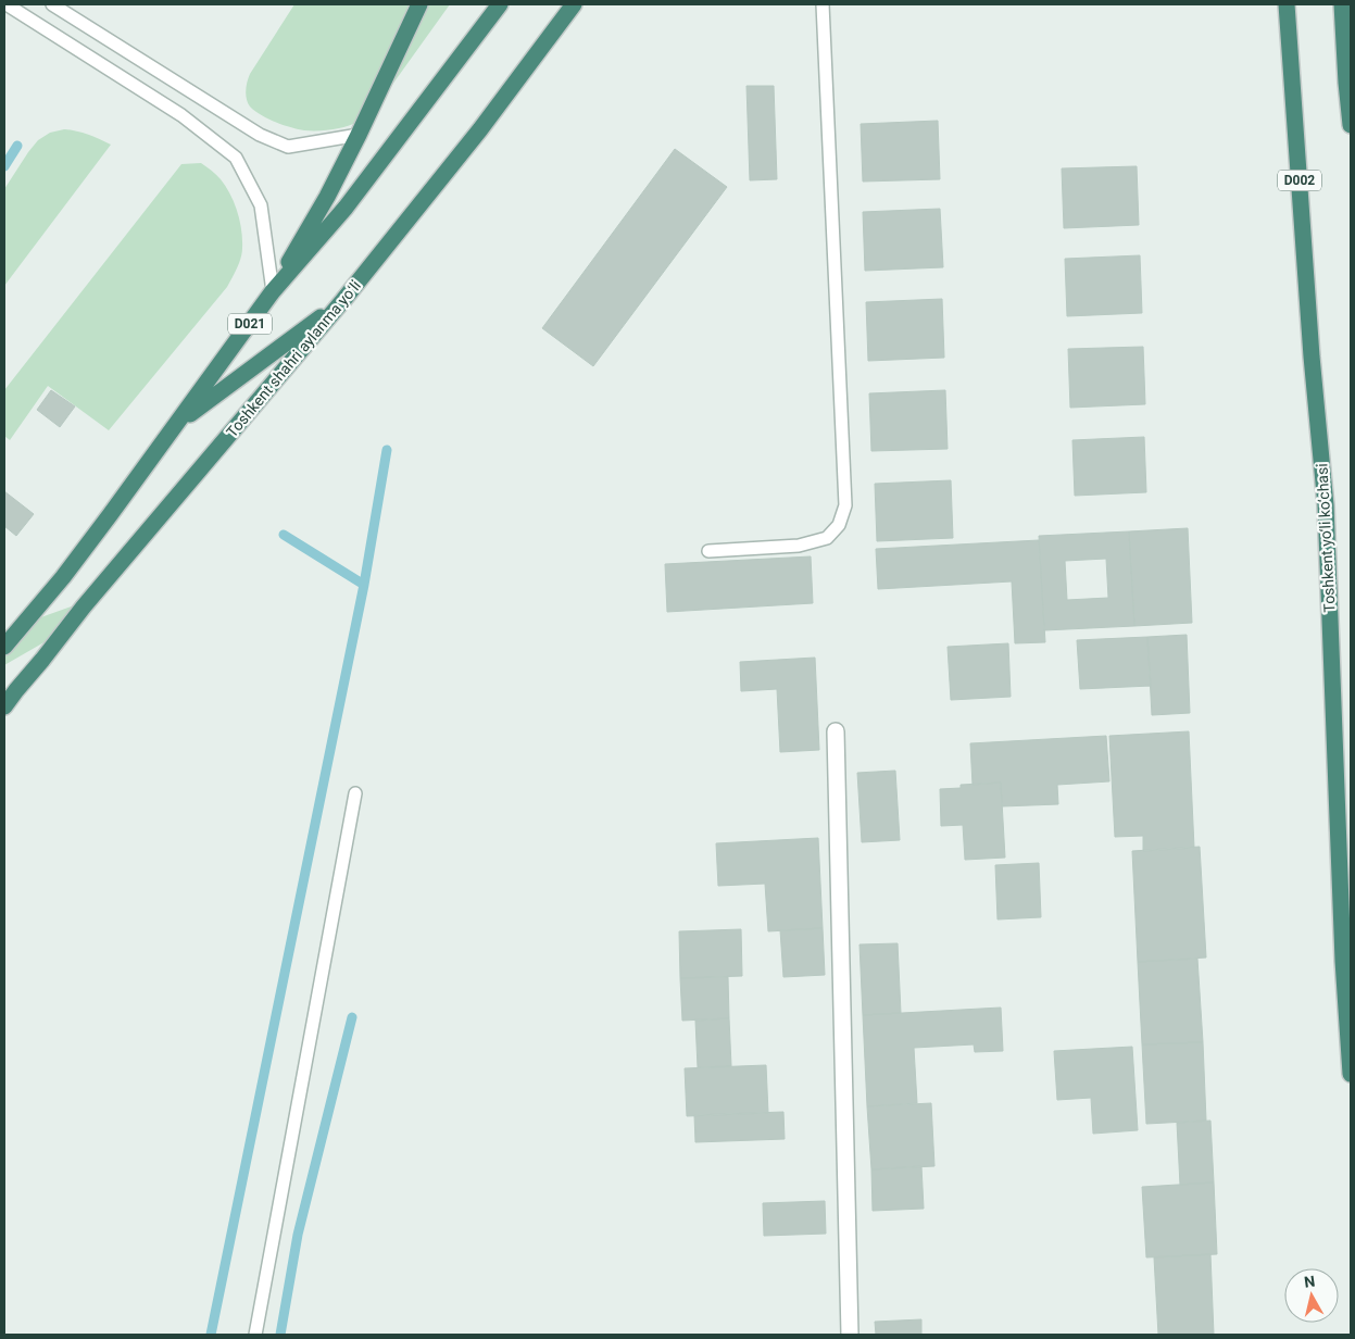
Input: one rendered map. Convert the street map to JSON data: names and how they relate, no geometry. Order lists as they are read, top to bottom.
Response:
{
  "streets": {
    "highway": [
      "D002",
      "D021",
      "Toshkent shahri aylanma yoʻli",
      "Toshkent yo‘li ko‘chasi"
    ]
  },
  "north": "top"
}
